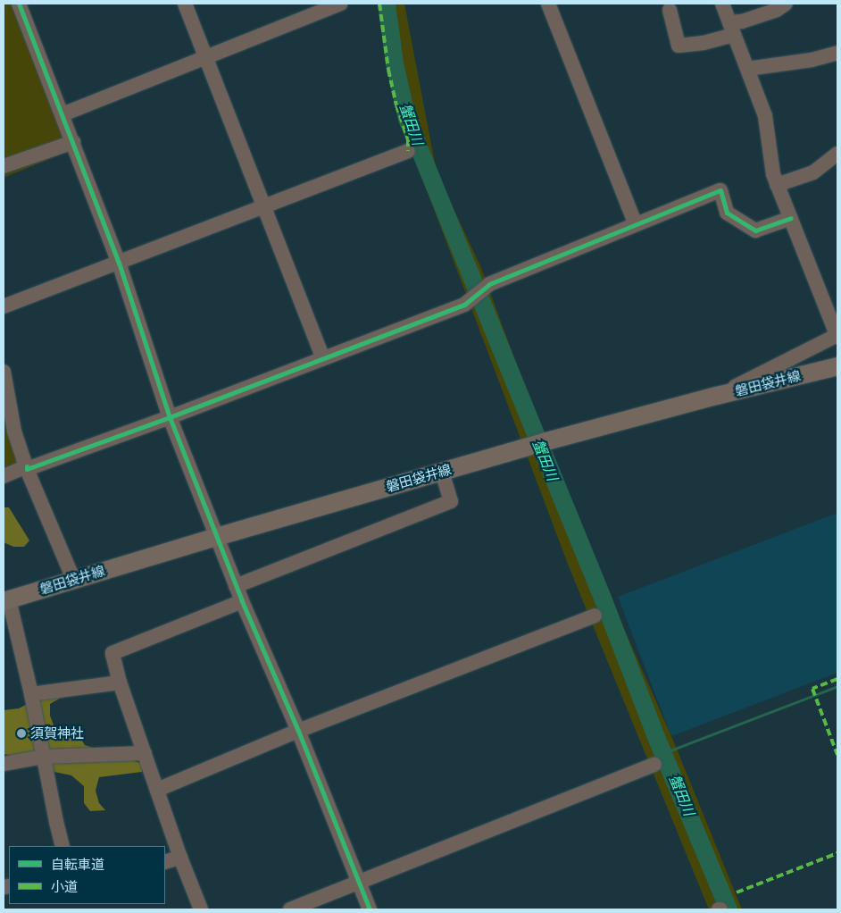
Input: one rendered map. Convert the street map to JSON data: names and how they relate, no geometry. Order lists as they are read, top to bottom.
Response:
{
  "streets": {
    "main road": ["磐田袋井線"]
  },
  "water": ["蟹田川"],
  "places": ["須賀神社"],
  "legend": ["自転車道", "小道"]
}
